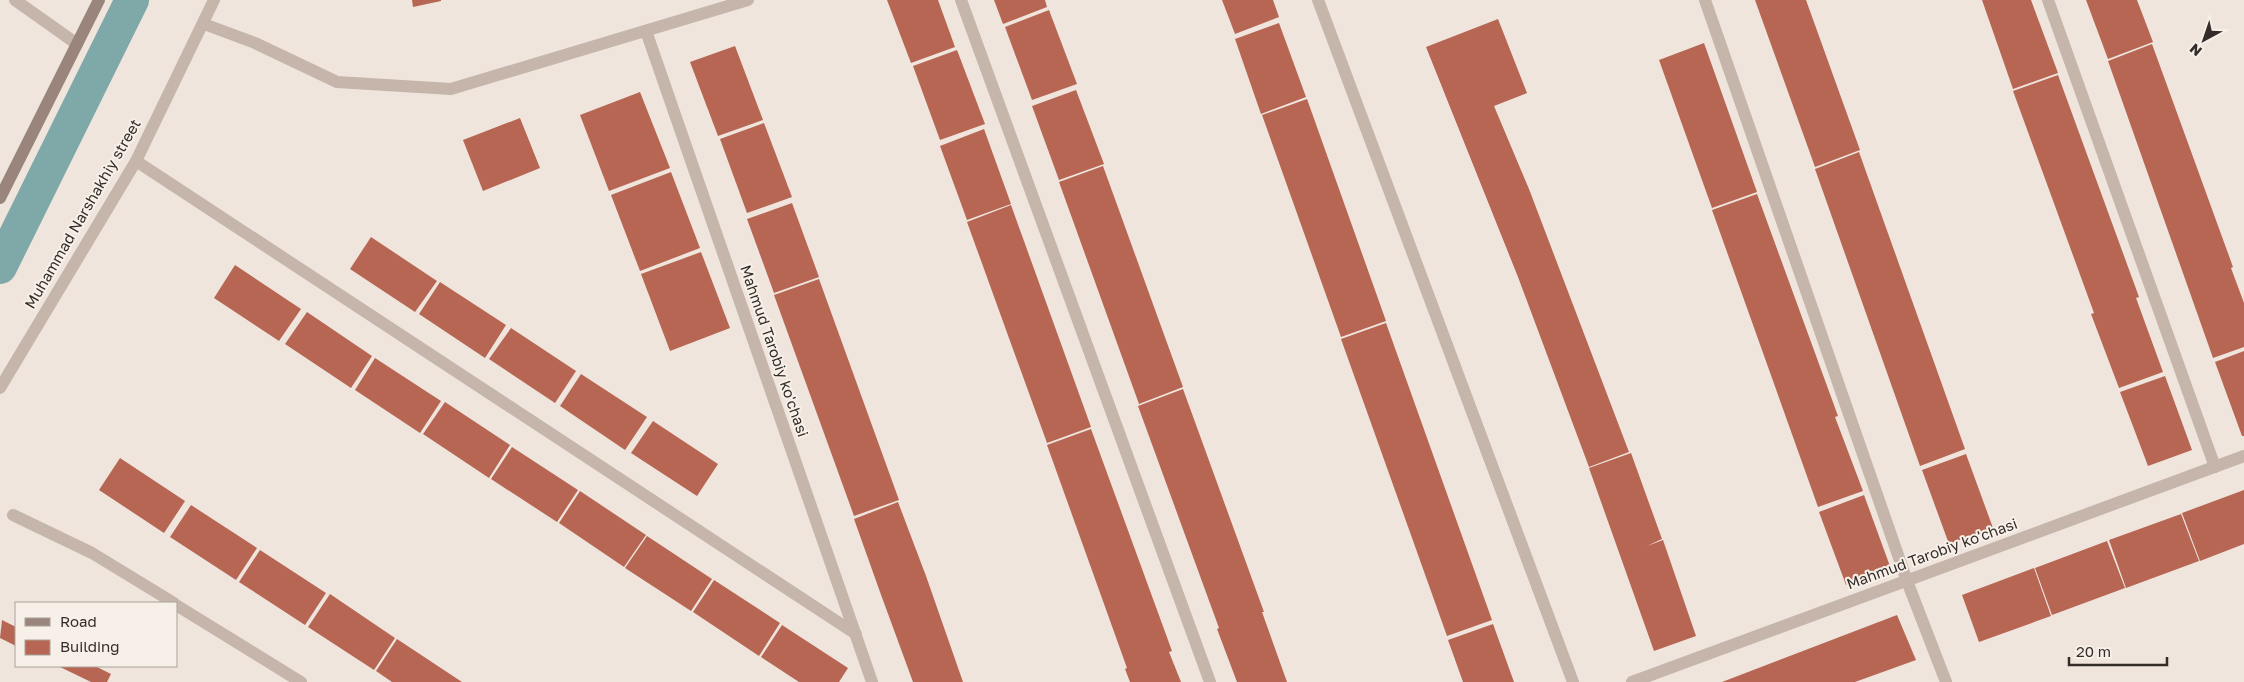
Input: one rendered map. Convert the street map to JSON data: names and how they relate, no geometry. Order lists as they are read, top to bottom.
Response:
{
  "streets": {
    "street": ["Muhammad Narshakhiy street", "Mahmud Tarobiy ko'chasi"]
  },
  "legend": ["Road", "Building"],
  "scale_bar": "20 m",
  "north": "bottom left"
}
